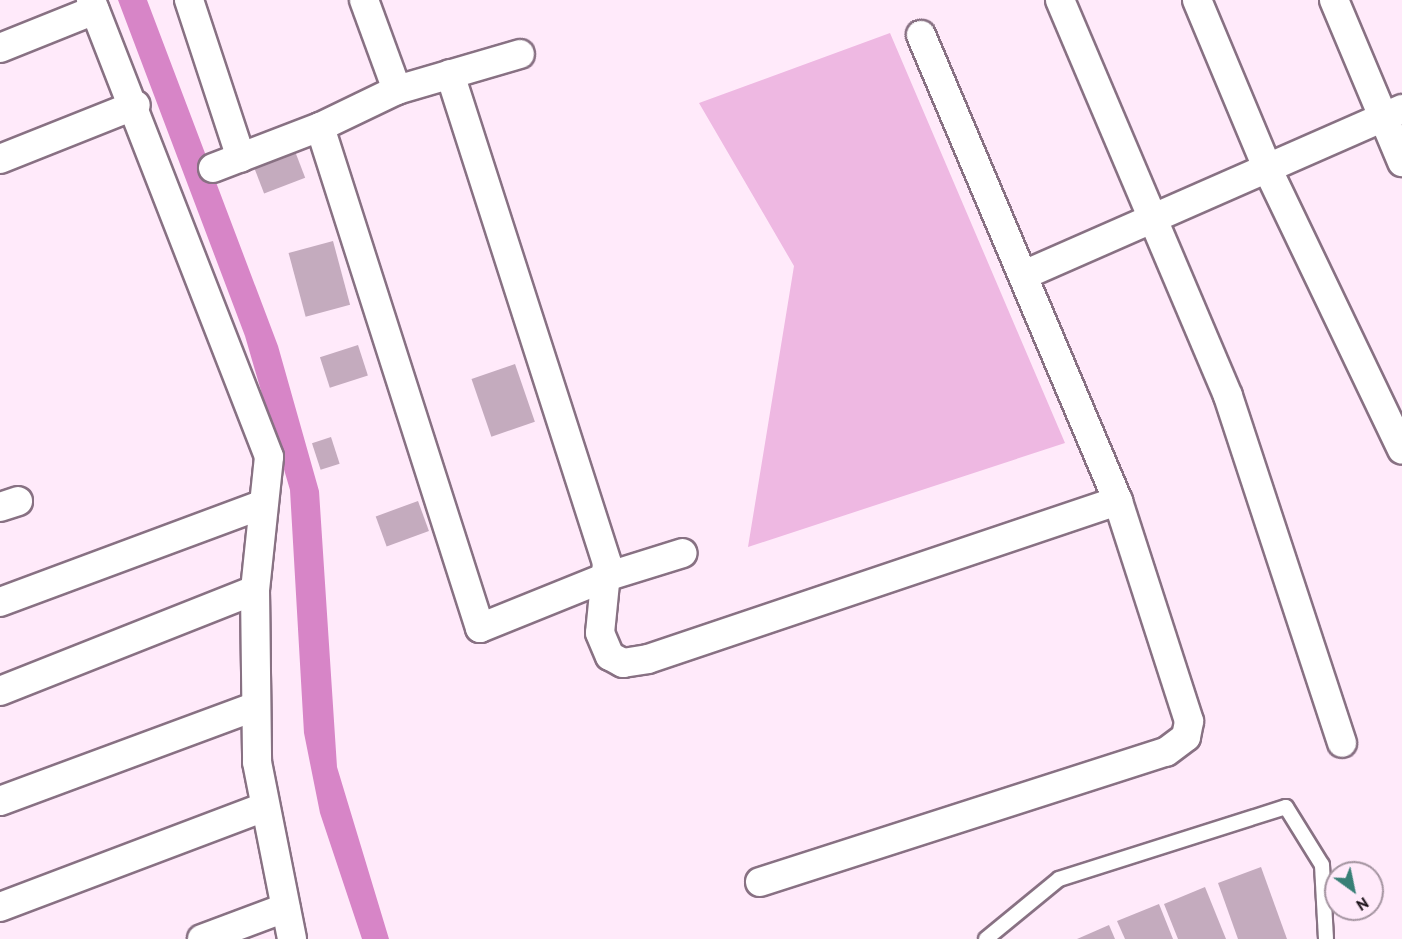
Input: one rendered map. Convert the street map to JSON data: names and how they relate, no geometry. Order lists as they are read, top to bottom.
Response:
{
  "north": "bottom right"
}
